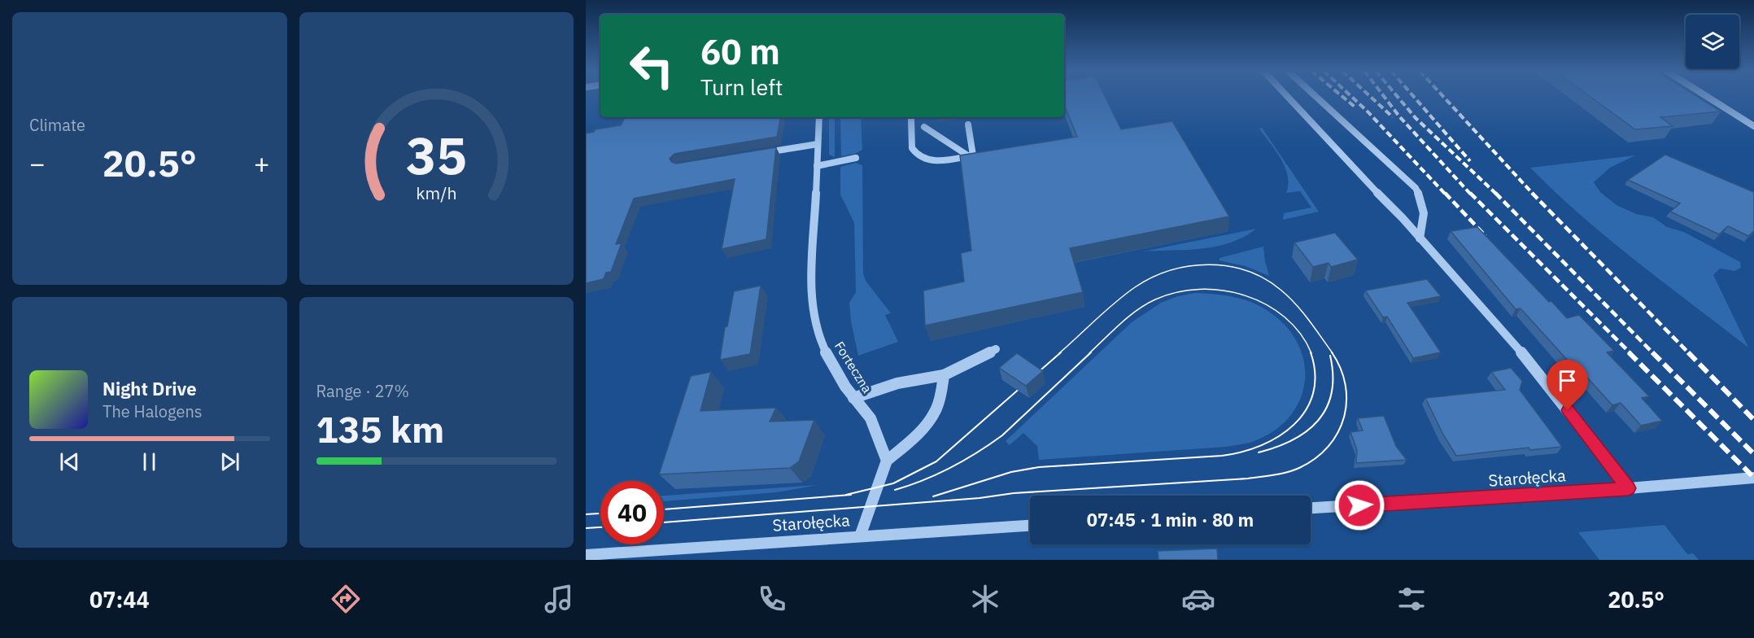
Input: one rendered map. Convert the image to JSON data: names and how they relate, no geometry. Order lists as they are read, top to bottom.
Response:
{
  "streets": {
    "street": ["Forteczna", "Starołęcka"]
  },
  "page": {
    "tile": [
      "Climate",
      ["Range · 27%", "135 km"]
    ],
    "turn": ["60 m", "Turn left"],
    "heat": ["−", "20.5°", "+"],
    "song": ["Night Drive", "The Halogens"],
    "limit": "40",
    "trip": "07:45 · 1 min · 80 m",
    "tabs": ["07:44", "20.5°"],
    "gauge": ["35", "km/h"]
  }
}
